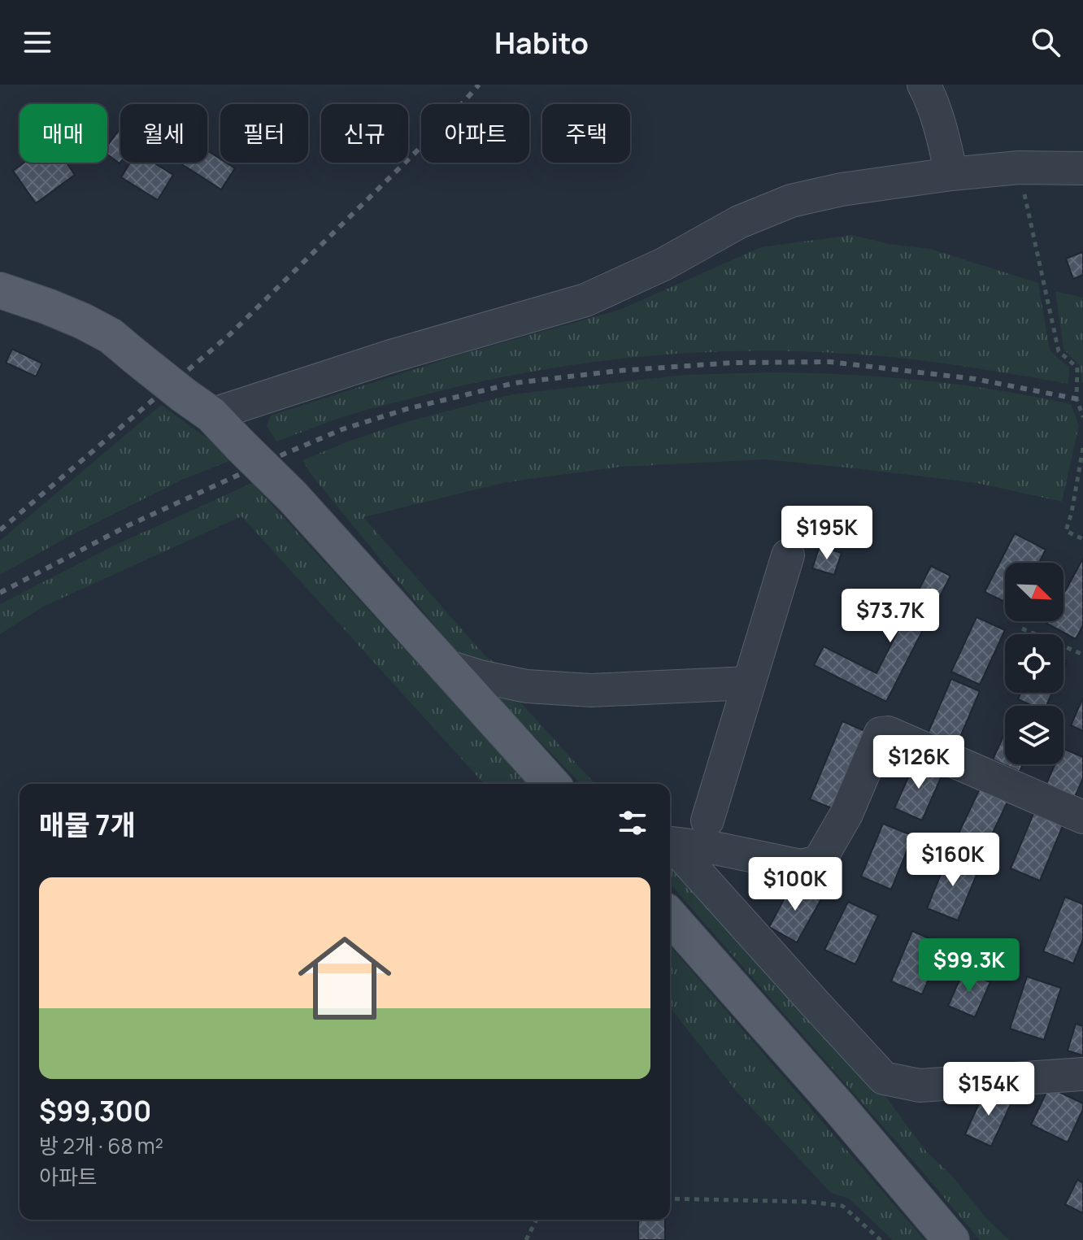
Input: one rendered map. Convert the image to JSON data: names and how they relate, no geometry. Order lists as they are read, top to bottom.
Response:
{
  "north": "bottom right",
  "page": {
    "header": "Habito",
    "chip": [
      "매매",
      "월세",
      "필터",
      "신규",
      "아파트",
      "주택"
    ],
    "price": [
      "$195K",
      "$73.7K",
      "$126K",
      "$160K",
      "$100K",
      "$99.3K",
      "$154K"
    ],
    "heading": "매물 7개",
    "list": [
      {
        "name": "$99,300",
        "note": "방 2개 · 68 m² · 아파트"
      }
    ]
  }
}
